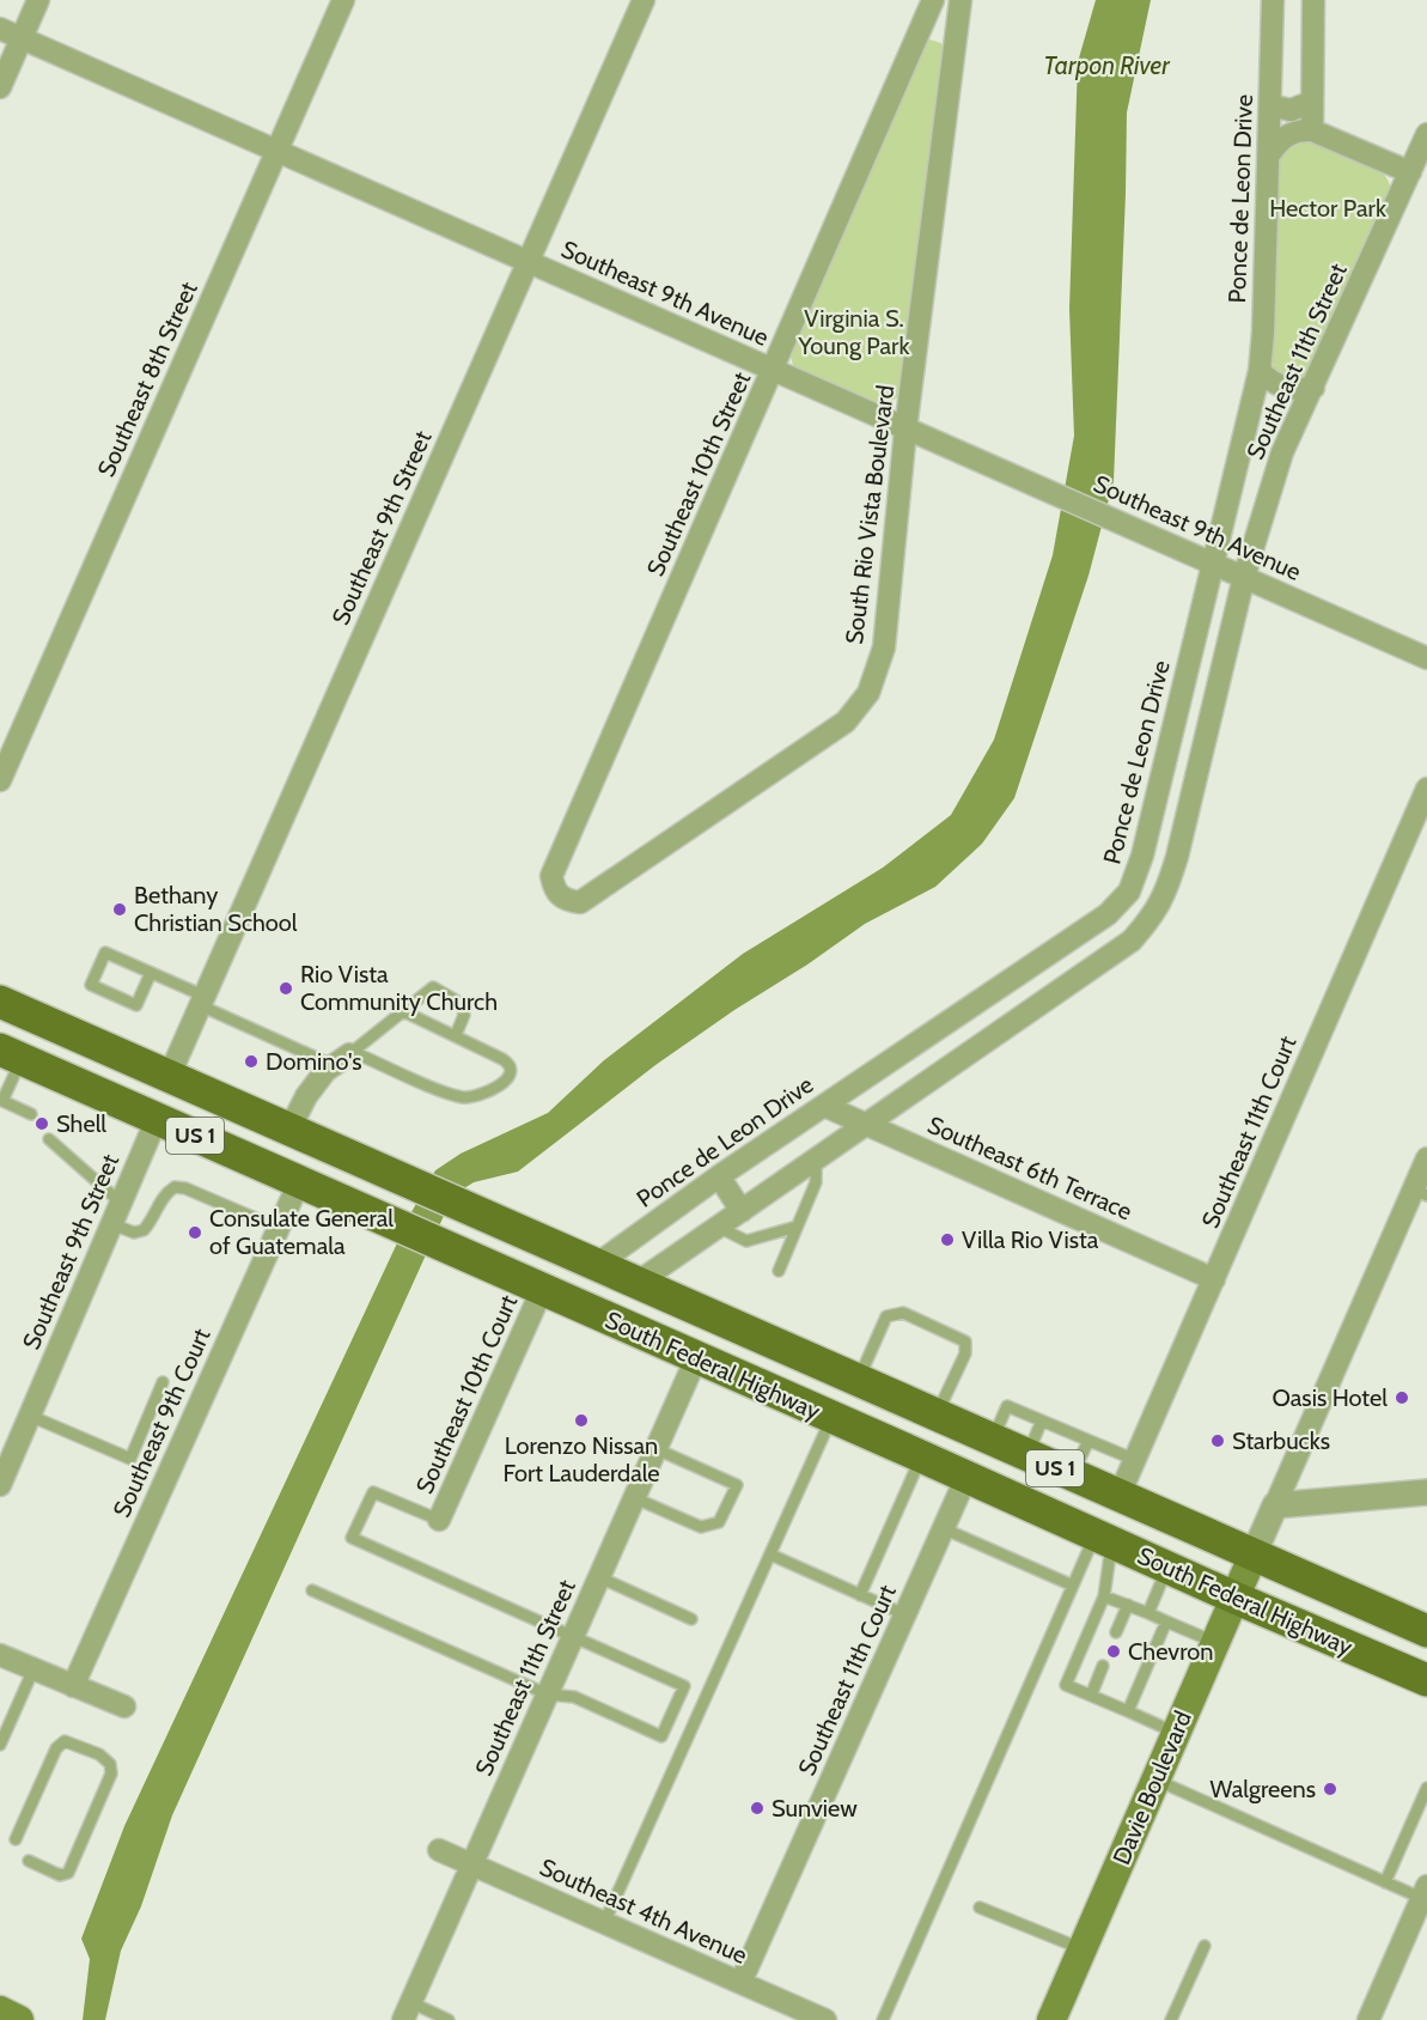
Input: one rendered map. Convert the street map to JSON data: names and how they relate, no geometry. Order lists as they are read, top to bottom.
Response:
{
  "streets": {
    "main road": ["US 1", "South Federal Highway", "Davie Boulevard"],
    "street": [
      "Ponce de Leon Drive",
      "Southeast 9th Avenue",
      "Southeast 11th Street",
      "Southeast 8th Street",
      "Southeast 10th Street",
      "South Rio Vista Boulevard",
      "Southeast 9th Street",
      "Southeast 11th Court",
      "Southeast 6th Terrace",
      "Southeast 10th Court",
      "Southeast 9th Court",
      "Southeast 4th Avenue"
    ]
  },
  "crossings": [
    ["Ponce de Leon Drive", "Southeast 9th Avenue"],
    ["Ponce de Leon Drive", "Southeast 6th Terrace"],
    ["Ponce de Leon Drive", "South Federal Highway"],
    ["Southeast 9th Avenue", "Southeast 11th Street"],
    ["Southeast 9th Avenue", "Southeast 8th Street"],
    ["Southeast 9th Avenue", "Southeast 10th Street"],
    ["Southeast 9th Avenue", "South Rio Vista Boulevard"],
    ["Southeast 9th Avenue", "Southeast 9th Street"],
    ["Southeast 11th Street", "South Federal Highway"],
    ["Southeast 11th Street", "Southeast 4th Avenue"],
    ["Southeast 10th Street", "South Rio Vista Boulevard"],
    ["Southeast 9th Street", "US 1"],
    ["Southeast 9th Street", "South Federal Highway"],
    ["Southeast 11th Court", "Southeast 6th Terrace"],
    ["Southeast 11th Court", "South Federal Highway"],
    ["Southeast 11th Court", "Southeast 4th Avenue"],
    ["US 1", "South Federal Highway"],
    ["South Federal Highway", "Southeast 10th Court"],
    ["South Federal Highway", "Southeast 9th Court"],
    ["South Federal Highway", "Davie Boulevard"]
  ],
  "water": ["Tarpon River"],
  "parks": ["Hector Park", "Virginia S. Young Park"],
  "places": [
    "Bethany Christian School",
    "Rio Vista Community Church",
    "Domino's",
    "Shell",
    "Consulate General of Guatemala",
    "Villa Rio Vista",
    "Oasis Hotel",
    "Lorenzo Nissan Fort Lauderdale",
    "Starbucks",
    "Chevron",
    "Walgreens",
    "Sunview"
  ]
}
